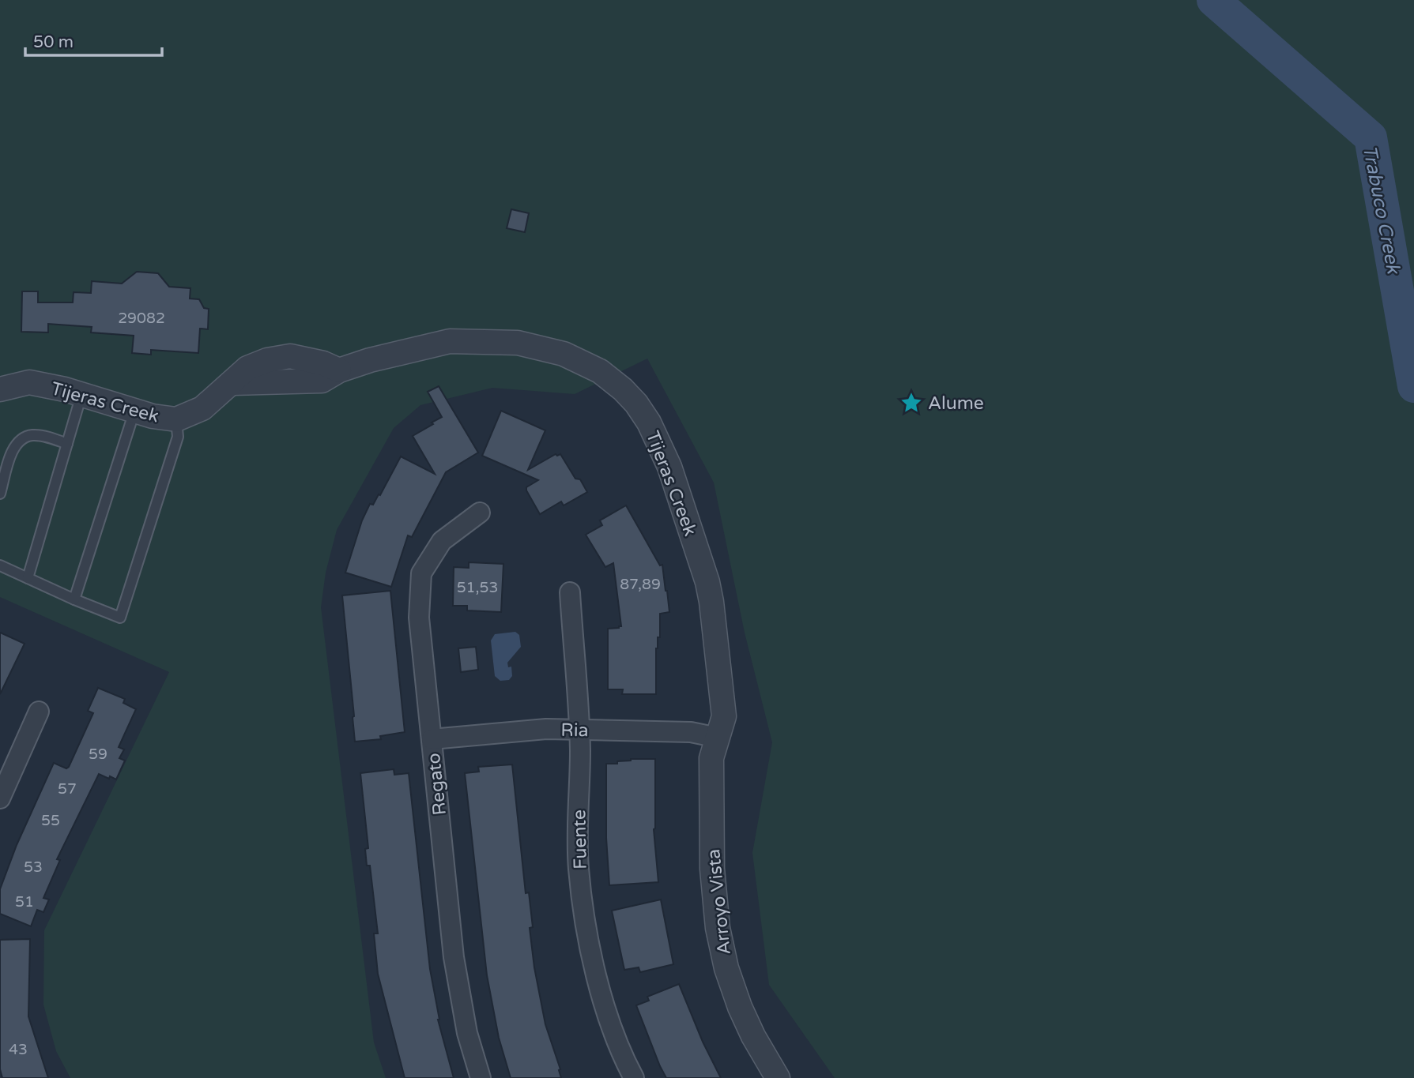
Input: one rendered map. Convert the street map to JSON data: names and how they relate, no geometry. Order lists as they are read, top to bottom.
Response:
{
  "streets": {
    "street": [
      "Tijeras Creek",
      "Ria",
      "Regato",
      "Fuente",
      "Arroyo Vista"
    ]
  },
  "crossings": [
    ["Tijeras Creek", "Ria"],
    ["Tijeras Creek", "Arroyo Vista"],
    ["Ria", "Regato"],
    ["Ria", "Fuente"],
    ["Ria", "Arroyo Vista"]
  ],
  "water": ["Trabuco Creek"],
  "places": {
    "place": ["Alume"]
  },
  "house_numbers": [
    "29082",
    "87,89",
    "51,53",
    "59",
    "57",
    "55",
    "53",
    "51",
    "43"
  ],
  "scale_bar": "50 m"
}
